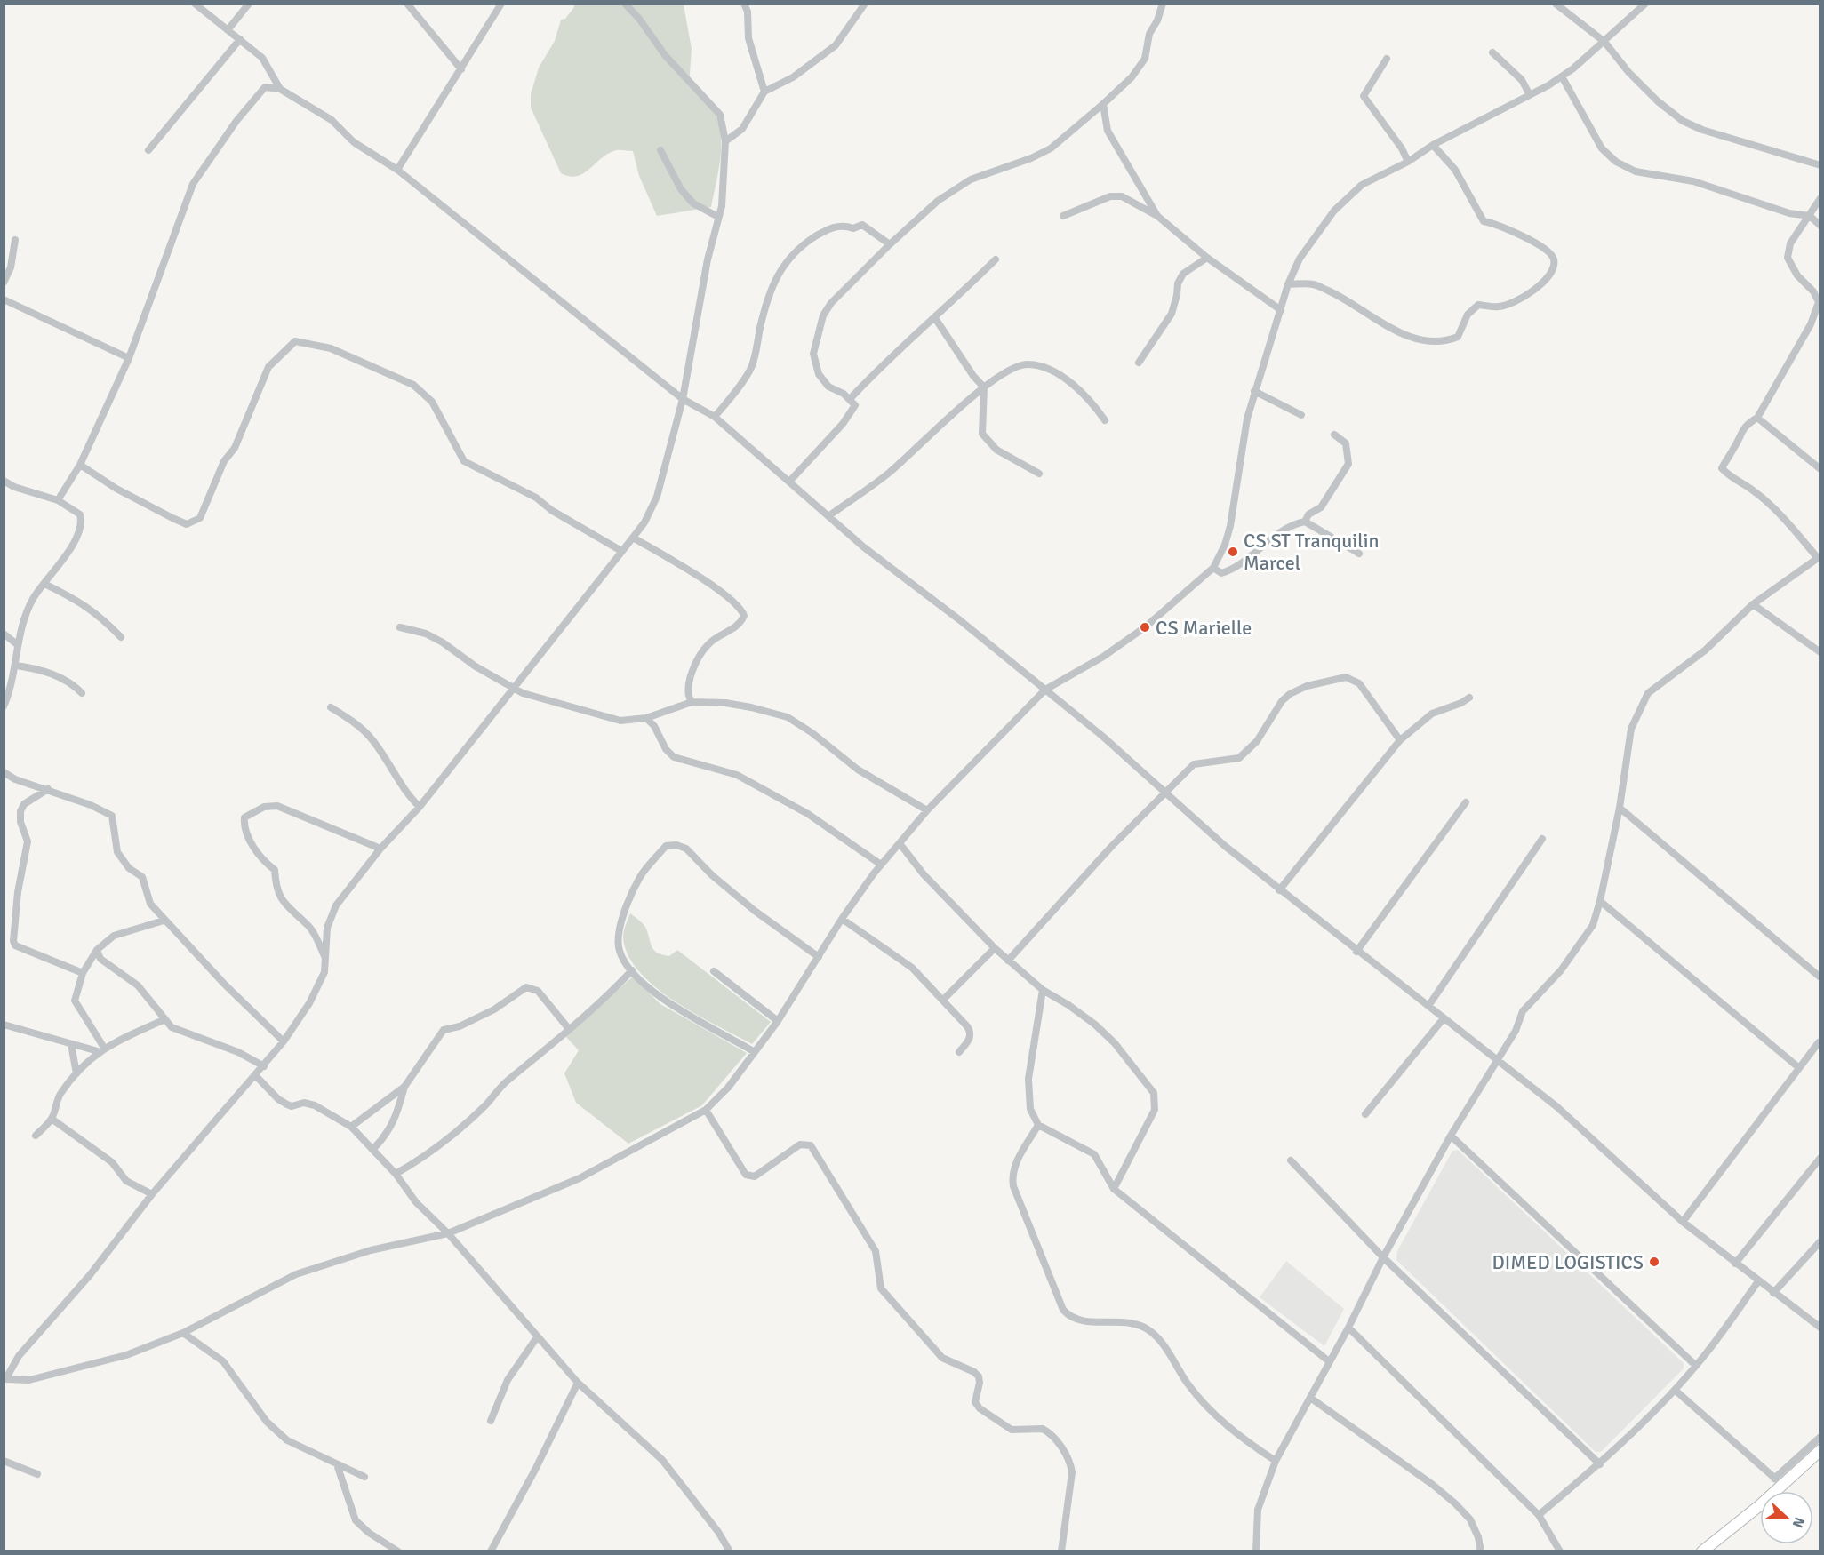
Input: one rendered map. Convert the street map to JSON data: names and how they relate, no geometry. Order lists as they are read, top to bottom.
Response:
{
  "places": ["CS ST Tranquilin Marcel", "CS Marielle", "DIMED LOGISTICS"],
  "north": "right"
}
